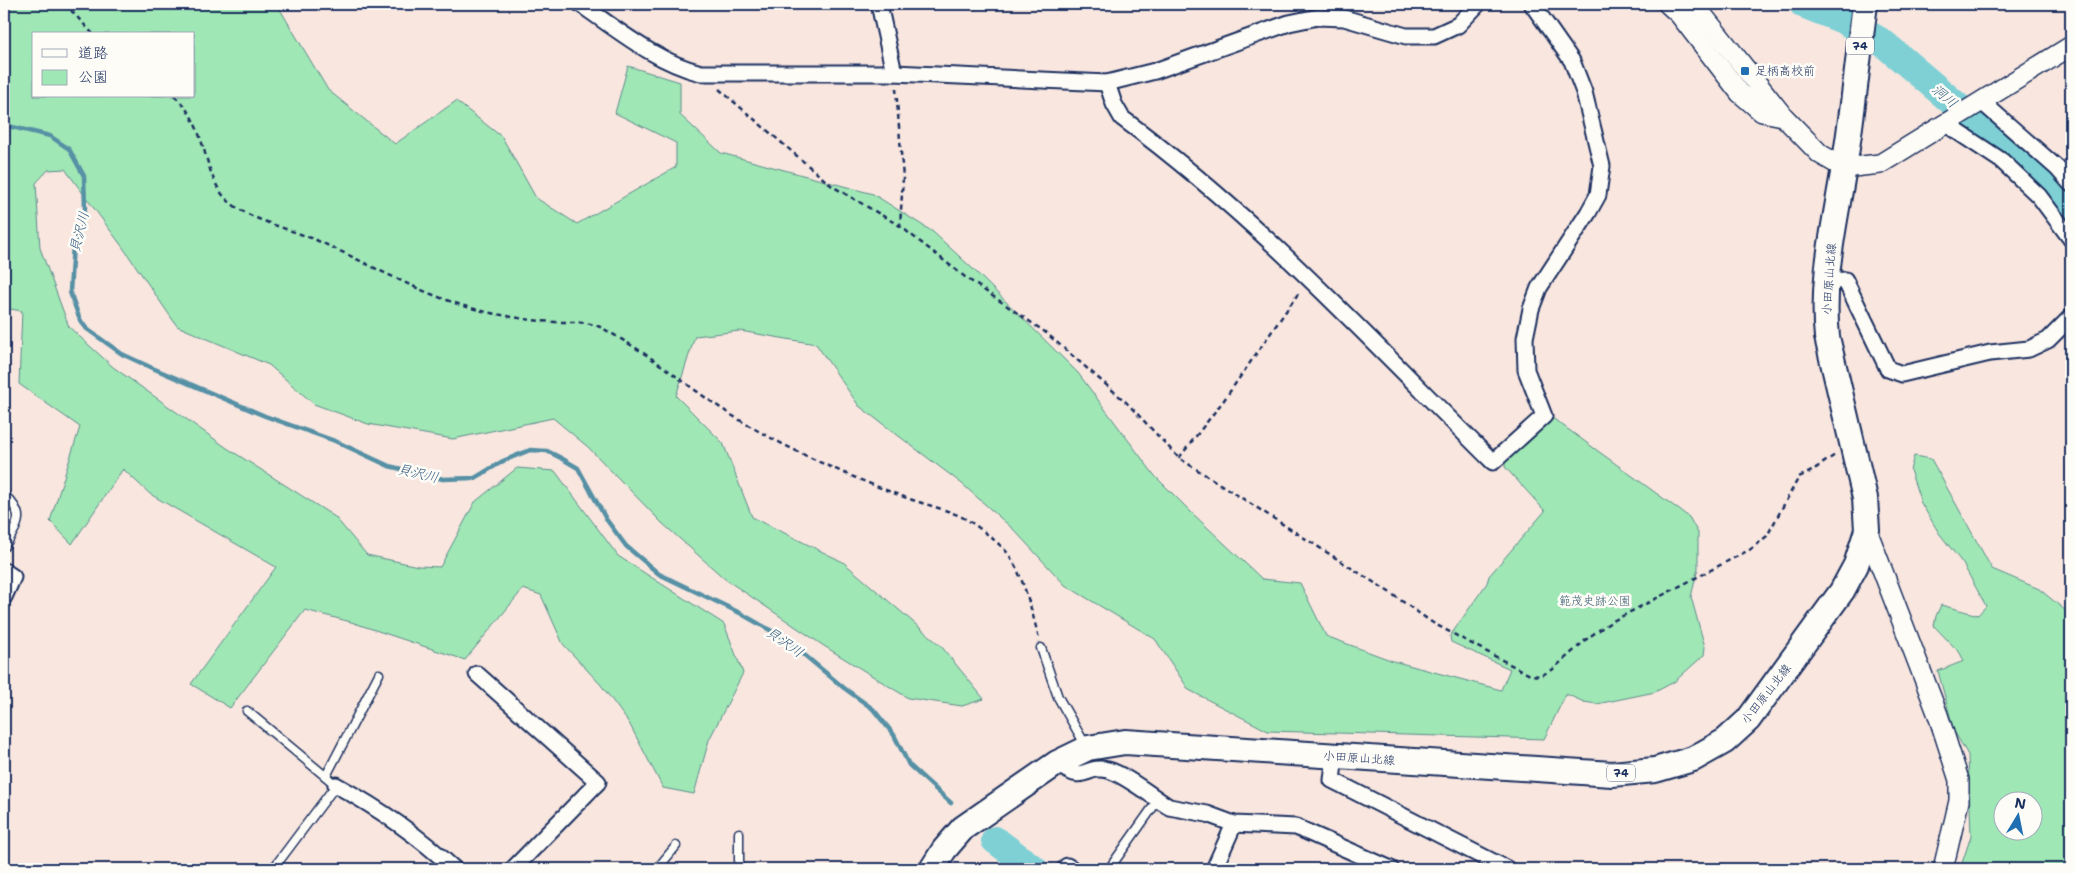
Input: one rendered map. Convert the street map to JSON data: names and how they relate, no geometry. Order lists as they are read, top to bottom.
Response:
{
  "streets": {
    "main road": ["74", "小田原山北線"]
  },
  "water": ["洞川", "貝沢川"],
  "parks": ["範茂史跡公園"],
  "places": {
    "transit": ["足柄高校前"]
  },
  "legend": ["道路", "公園"],
  "north": "top"
}
